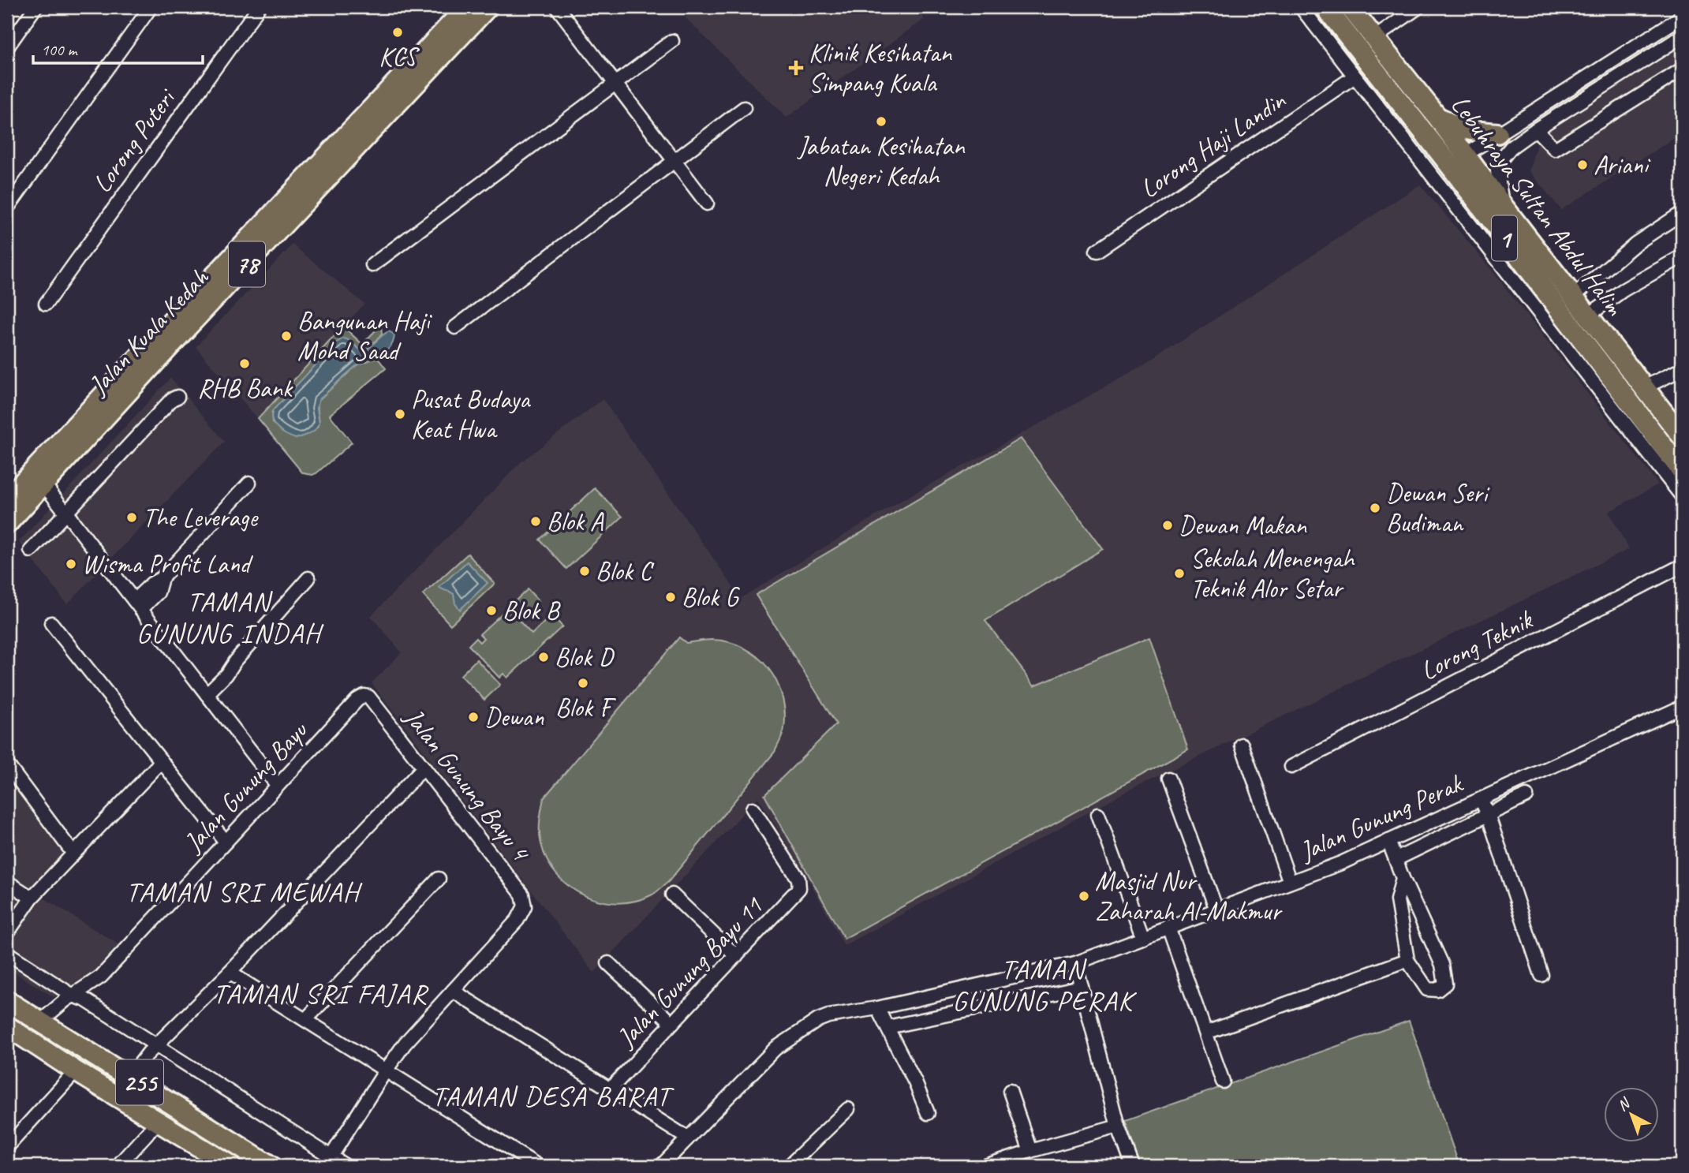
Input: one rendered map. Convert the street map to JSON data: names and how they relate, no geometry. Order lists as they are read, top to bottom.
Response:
{
  "streets": {
    "main road": [
      "Lebuhraya Sultan Abdul Halim",
      "1",
      "78",
      "Jalan Kuala Kedah",
      "255"
    ],
    "street": [
      "Lorong Puteri",
      "Lorong Haji Landin",
      "Lorong Teknik",
      "Jalan Gunung Bayu 4",
      "Jalan Gunung Bayu",
      "Jalan Gunung Perak",
      "Jalan Gunung Bayu 11"
    ]
  },
  "crossings": [
    ["Jalan Gunung Bayu 4", "Jalan Gunung Bayu"],
    ["Jalan Gunung Bayu", "255"]
  ],
  "districts": [
    "TAMAN GUNUNG INDAH",
    "TAMAN SRI MEWAH",
    "TAMAN GUNUNG PERAK",
    "TAMAN SRI FAJAR",
    "TAMAN DESA BARAT"
  ],
  "places": {
    "other": [
      "KCS",
      "Jabatan Kesihatan Negeri Kedah",
      "Ariani",
      "Bangunan Haji Mohd Saad",
      "RHB Bank",
      "Pusat Budaya Keat Hwa",
      "Dewan Seri Budiman",
      "The Leverage",
      "Blok A",
      "Dewan Makan",
      "Wisma Profit Land",
      "Blok C",
      "Sekolah Menengah Teknik Alor Setar",
      "Blok G",
      "Blok B",
      "Blok D",
      "Blok F",
      "Dewan",
      "Masjid Nur Zaharah Al-Makmur"
    ],
    "health": ["Klinik Kesihatan Simpang Kuala"]
  },
  "scale_bar": "100 m",
  "north": "top left"
}
